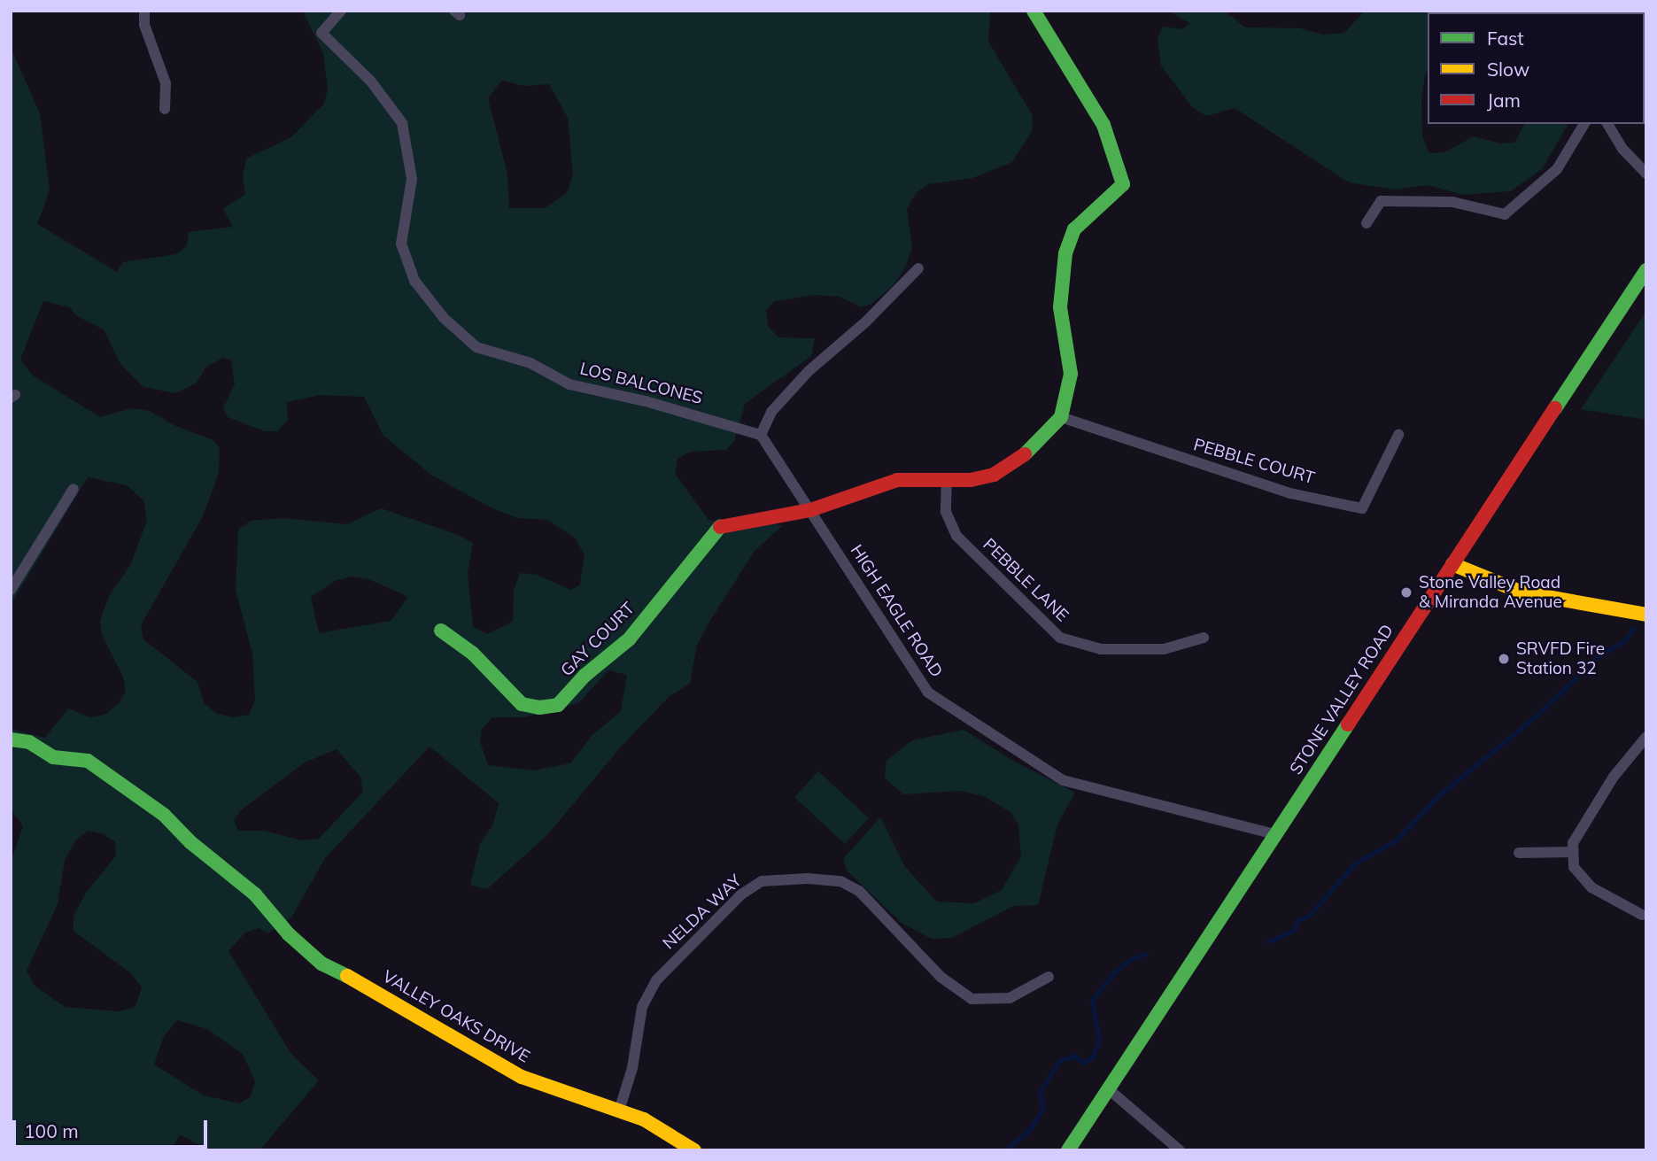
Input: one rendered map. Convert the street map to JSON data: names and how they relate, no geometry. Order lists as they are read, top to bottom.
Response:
{
  "streets": {
    "street": [
      "LOS BALCONES",
      "PEBBLE COURT",
      "PEBBLE LANE",
      "HIGH EAGLE ROAD",
      "GAY COURT",
      "STONE VALLEY ROAD",
      "NELDA WAY",
      "VALLEY OAKS DRIVE"
    ]
  },
  "crossings": [
    ["LOS BALCONES", "HIGH EAGLE ROAD"],
    ["PEBBLE COURT", "GAY COURT"],
    ["PEBBLE LANE", "GAY COURT"],
    ["HIGH EAGLE ROAD", "GAY COURT"],
    ["HIGH EAGLE ROAD", "STONE VALLEY ROAD"],
    ["NELDA WAY", "VALLEY OAKS DRIVE"]
  ],
  "places": ["Stone Valley Road & Miranda Avenue", "SRVFD Fire Station 32"],
  "legend": ["Fast", "Slow", "Jam"],
  "scale_bar": "100 m"
}
